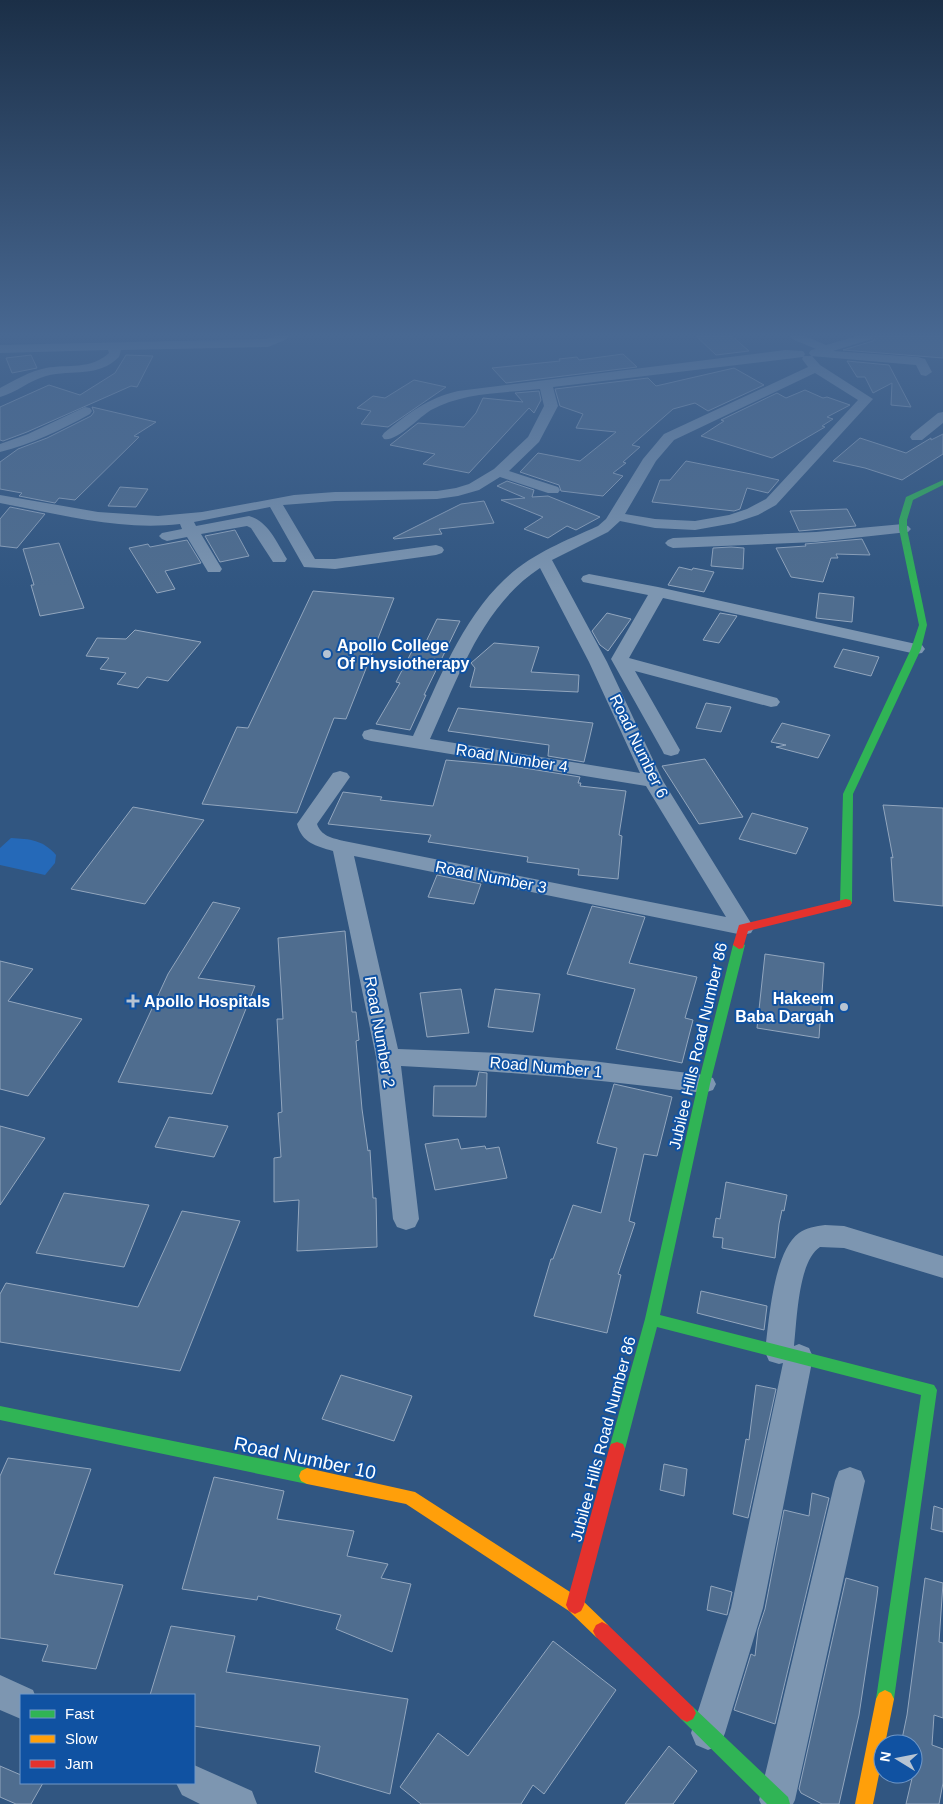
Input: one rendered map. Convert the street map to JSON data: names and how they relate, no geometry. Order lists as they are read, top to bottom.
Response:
{
  "streets": {
    "street": [
      "Road Number 6",
      "Road Number 4",
      "Road Number 3",
      "Road Number 2",
      "Jubilee Hills Road Number 86",
      "Road Number 1",
      "Road Number 10"
    ]
  },
  "crossings": [
    ["Road Number 6", "Road Number 4"],
    ["Road Number 6", "Road Number 3"],
    ["Road Number 6", "Jubilee Hills Road Number 86"],
    ["Road Number 3", "Road Number 2"],
    ["Road Number 3", "Jubilee Hills Road Number 86"],
    ["Road Number 2", "Road Number 1"],
    ["Jubilee Hills Road Number 86", "Road Number 1"],
    ["Jubilee Hills Road Number 86", "Road Number 10"]
  ],
  "places": {
    "other": ["Apollo College Of Physiotherapy", "Hakeem Baba Dargah"],
    "health": ["Apollo Hospitals"]
  },
  "legend": ["Fast", "Slow", "Jam"],
  "north": "left"
}
